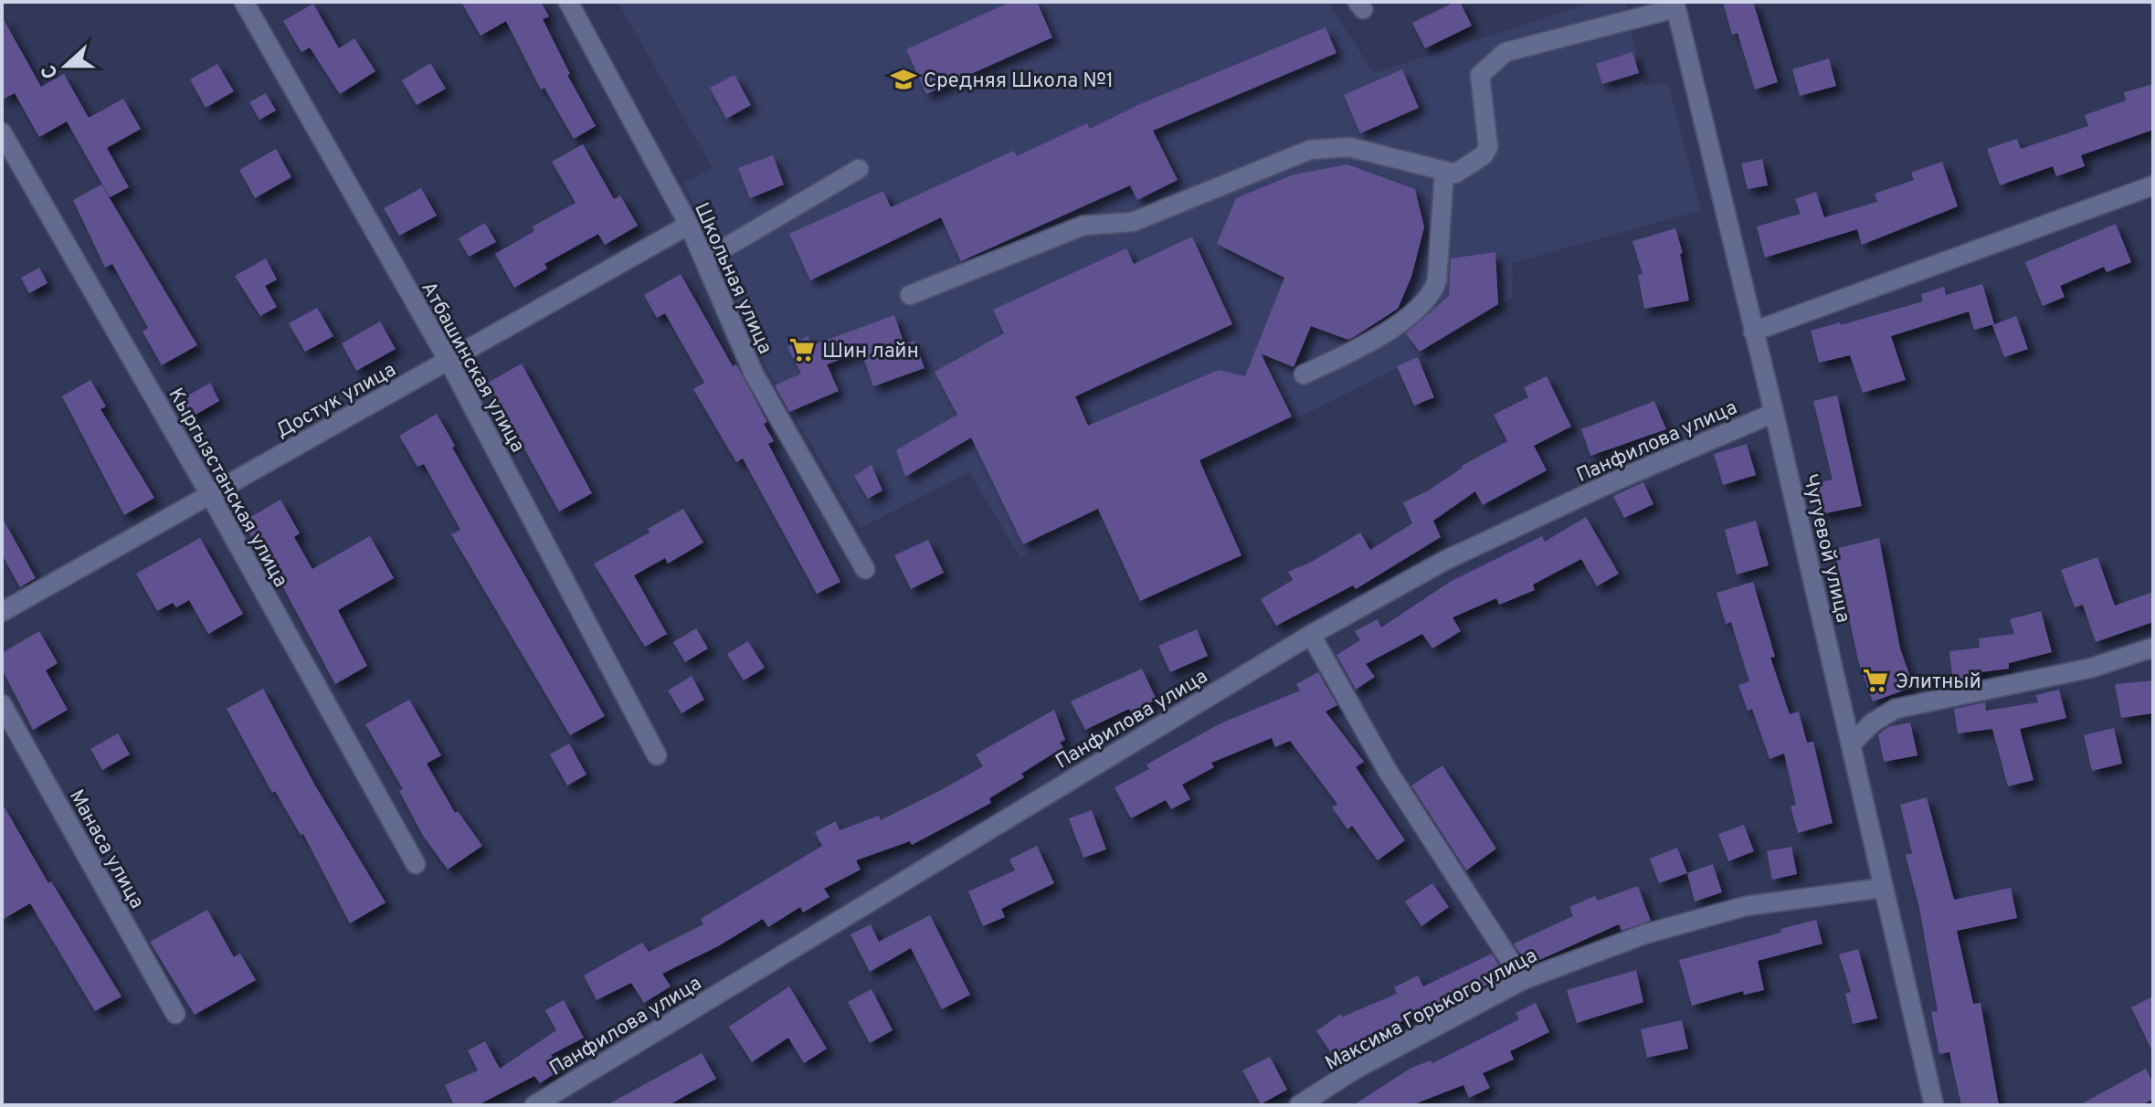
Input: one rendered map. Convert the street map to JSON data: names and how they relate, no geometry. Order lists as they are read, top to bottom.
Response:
{
  "streets": {
    "street": [
      "Школьная улица",
      "Атбашинская улица",
      "Достук улица",
      "Панфилова улица",
      "Кыргызстанская улица",
      "Чугуевой улица",
      "Манаса улица",
      "Максима Горького улица"
    ]
  },
  "crossings": [
    ["Школьная улица", "Достук улица"],
    ["Атбашинская улица", "Достук улица"],
    ["Достук улица", "Кыргызстанская улица"],
    ["Панфилова улица", "Чугуевой улица"],
    ["Чугуевой улица", "Максима Горького улица"]
  ],
  "places": {
    "school or university": ["Средняя Школа №1"],
    "supermarket": ["Шин лайн", "Элитный"]
  },
  "north": "left"
}
